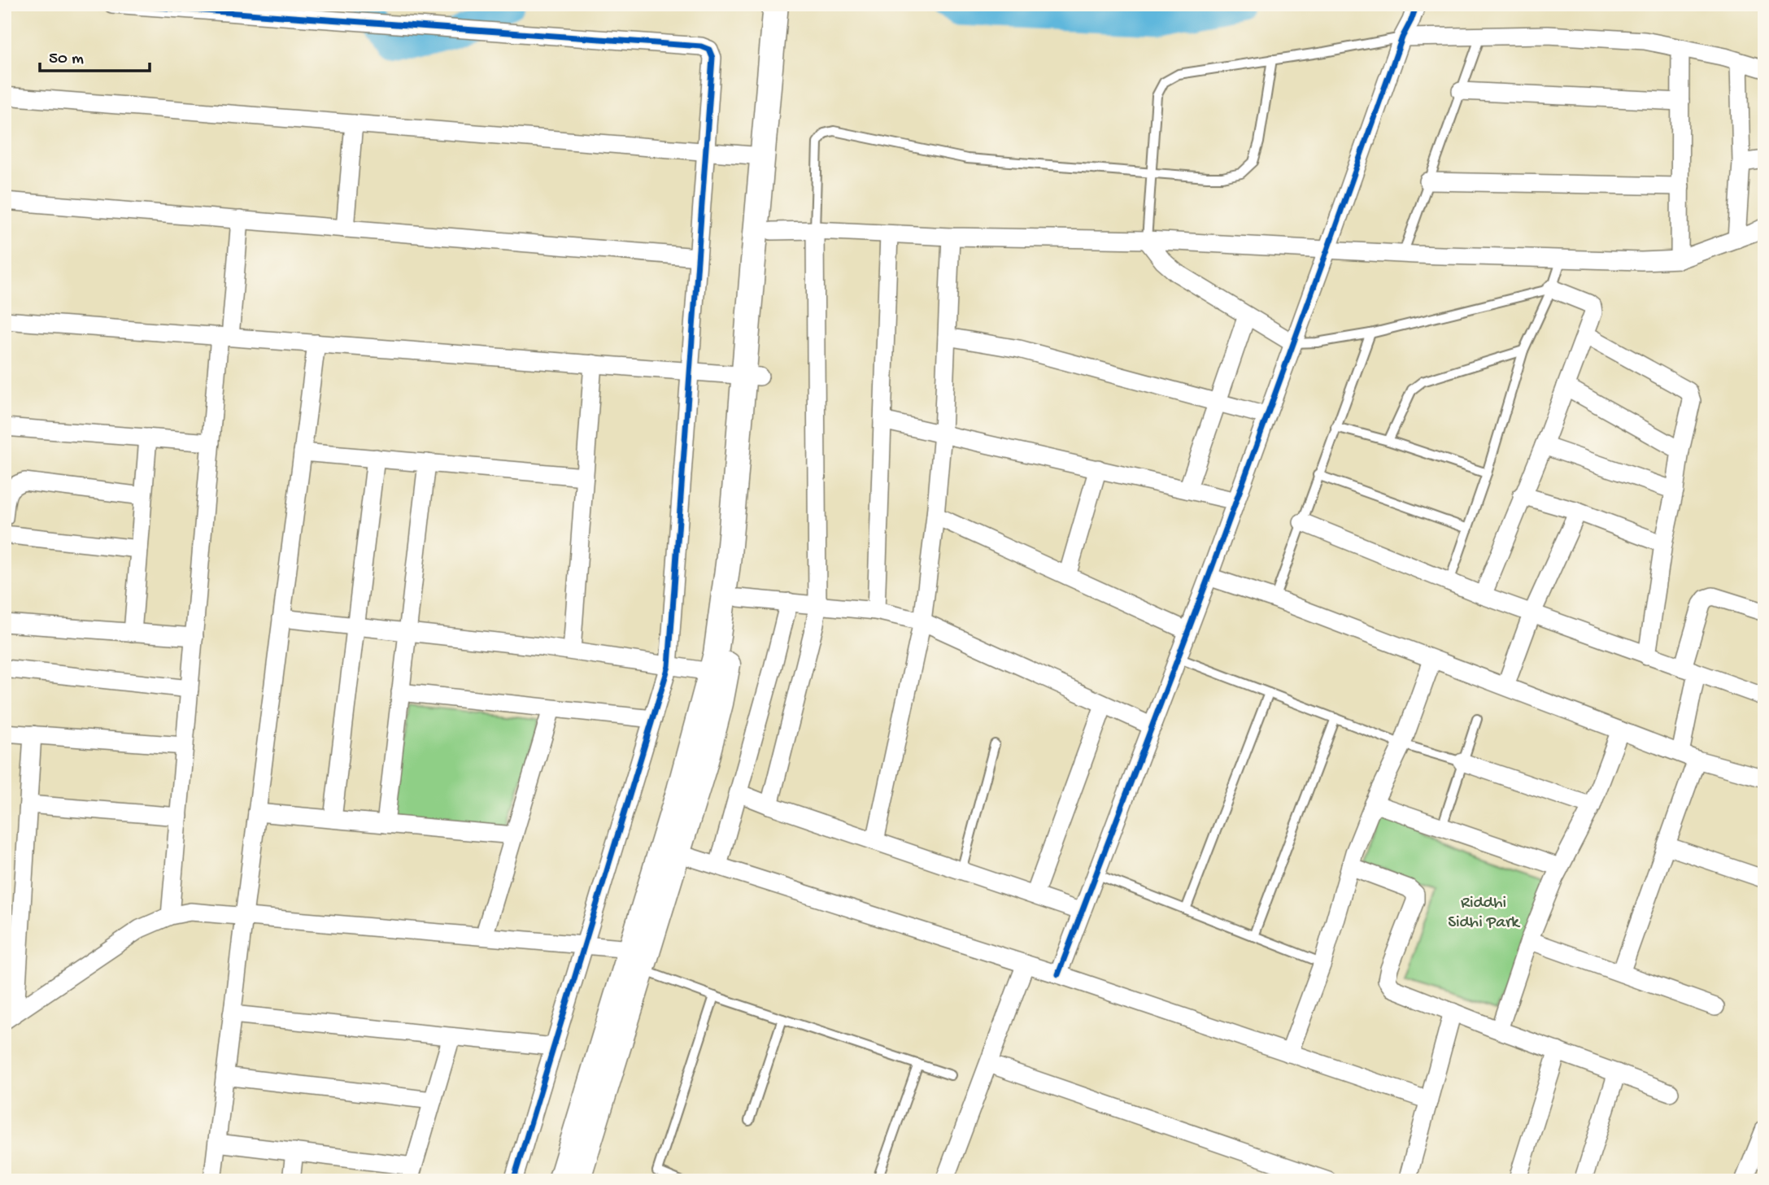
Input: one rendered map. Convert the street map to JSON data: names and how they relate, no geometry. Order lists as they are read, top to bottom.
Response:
{
  "parks": ["Riddhi Sidhi Park"],
  "scale_bar": "50 m"
}
